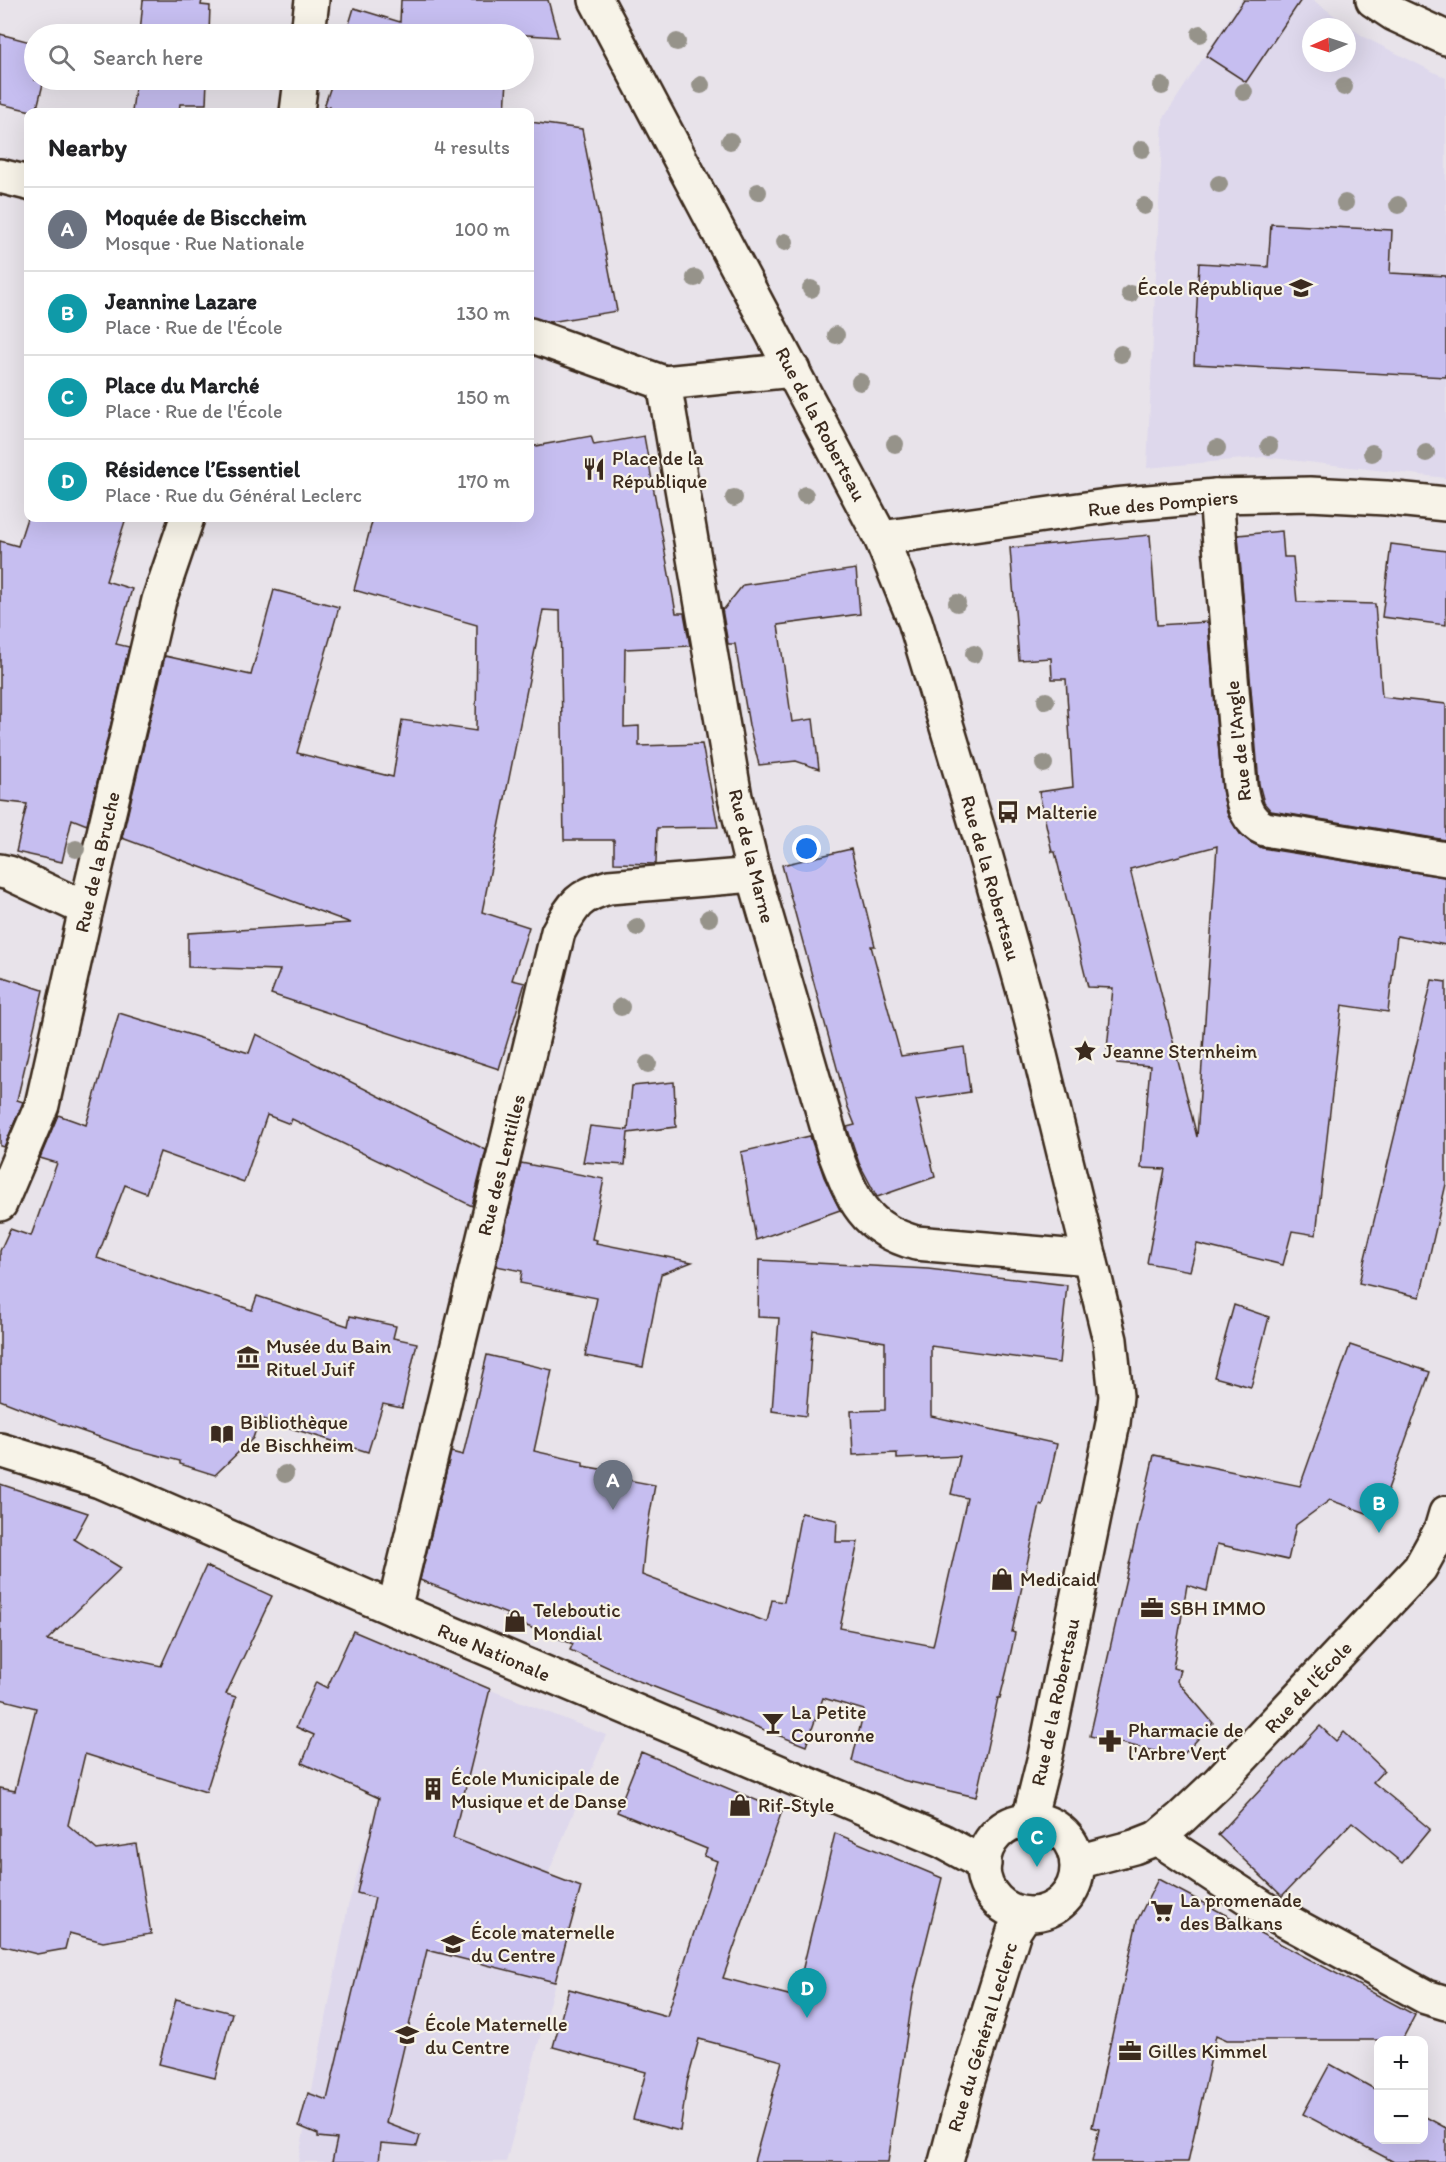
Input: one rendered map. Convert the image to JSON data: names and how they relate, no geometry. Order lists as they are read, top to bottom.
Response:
{
  "streets": {
    "street": [
      "Rue de la Robertsau",
      "Rue des Pompiers",
      "Rue de l'Angle",
      "Rue de la Marne",
      "Rue de la Bruche",
      "Rue des Lentilles",
      "Rue Nationale",
      "Rue de l'École",
      "Rue du Général Leclerc"
    ]
  },
  "crossings": [
    ["Rue de la Robertsau", "Rue des Pompiers"],
    ["Rue de la Robertsau", "Rue de la Marne"],
    ["Rue de la Robertsau", "Rue Nationale"],
    ["Rue de la Robertsau", "Rue de l'École"],
    ["Rue de la Robertsau", "Rue du Général Leclerc"],
    ["Rue des Pompiers", "Rue de l'Angle"],
    ["Rue de la Marne", "Rue des Lentilles"],
    ["Rue des Lentilles", "Rue Nationale"],
    ["Rue Nationale", "Rue de l'École"],
    ["Rue Nationale", "Rue du Général Leclerc"],
    ["Rue de l'École", "Rue du Général Leclerc"]
  ],
  "places": {
    "school or university": ["École République", "École maternelle du Centre", "École Maternelle du Centre"],
    "restaurant": ["Place de la République"],
    "bus stop": ["Malterie"],
    "place": ["Jeanne Sternheim"],
    "museum": ["Musée du Bain Rituel Juif"],
    "library": ["Bibliothèque de Bischheim"],
    "shop": ["Medicaid", "Teleboutic Mondial", "Rif-Style"],
    "office": ["SBH IMMO", "Gilles Kimmel"],
    "bar": ["La Petite Couronne"],
    "pharmacy": ["Pharmacie de l'Arbre Vert"],
    "building": ["École Municipale de Musique et de Danse"],
    "supermarket": ["La promenade des Balkans"]
  },
  "north": "left",
  "page": {
    "search": "Search here",
    "heading": ["Nearby", "4 results"],
    "list": [
      {
        "mark": "A",
        "name": "Moquée de Bisccheim",
        "note": "Mosque · Rue Nationale",
        "value": "100 m"
      },
      {
        "mark": "B",
        "name": "Jeannine Lazare",
        "note": "Place · Rue de l'École",
        "value": "130 m"
      },
      {
        "mark": "C",
        "name": "Place du Marché",
        "note": "Place · Rue de l'École",
        "value": "150 m"
      },
      {
        "mark": "D",
        "name": "Résidence l’Essentiel",
        "note": "Place · Rue du Général Leclerc",
        "value": "170 m"
      }
    ],
    "pins": [
      "A",
      "B",
      "C",
      "D"
    ],
    "map_buttons": ["+", "−"]
  }
}
